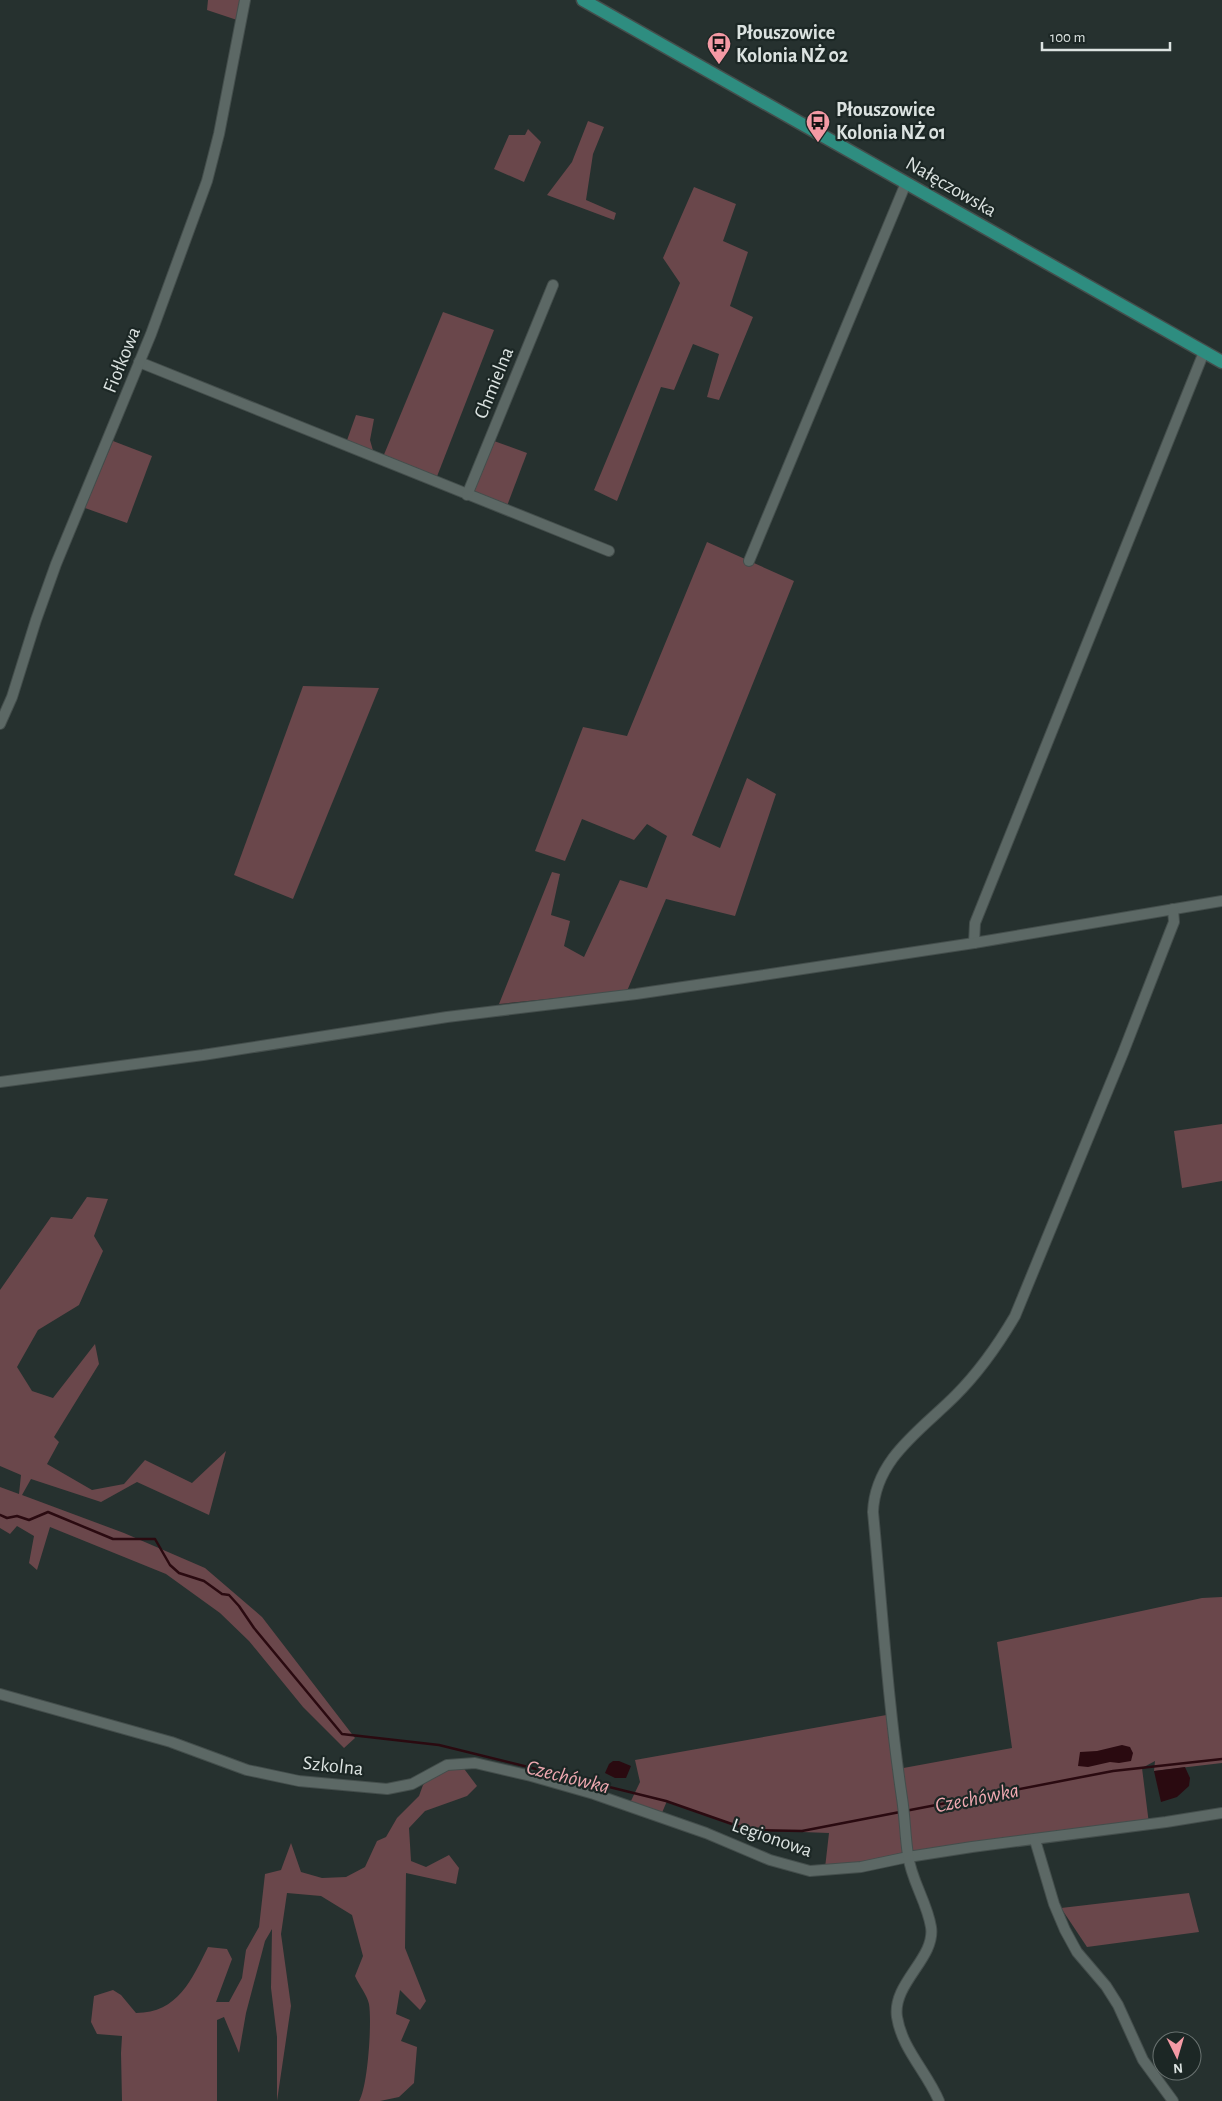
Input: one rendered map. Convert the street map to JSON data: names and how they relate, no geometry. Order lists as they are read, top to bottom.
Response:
{
  "streets": {
    "main road": ["Nałęczowska"],
    "street": [
      "Fiołkowa",
      "Chmielna",
      "Szkolna",
      "Legionowa"
    ]
  },
  "crossings": [
    ["Szkolna", "Legionowa"]
  ],
  "water": ["Czechówka"],
  "places": {
    "bus stop": ["Płouszowice Kolonia NŻ 02", "Płouszowice Kolonia NŻ 01"]
  },
  "scale_bar": "100 m",
  "north": "bottom"
}
